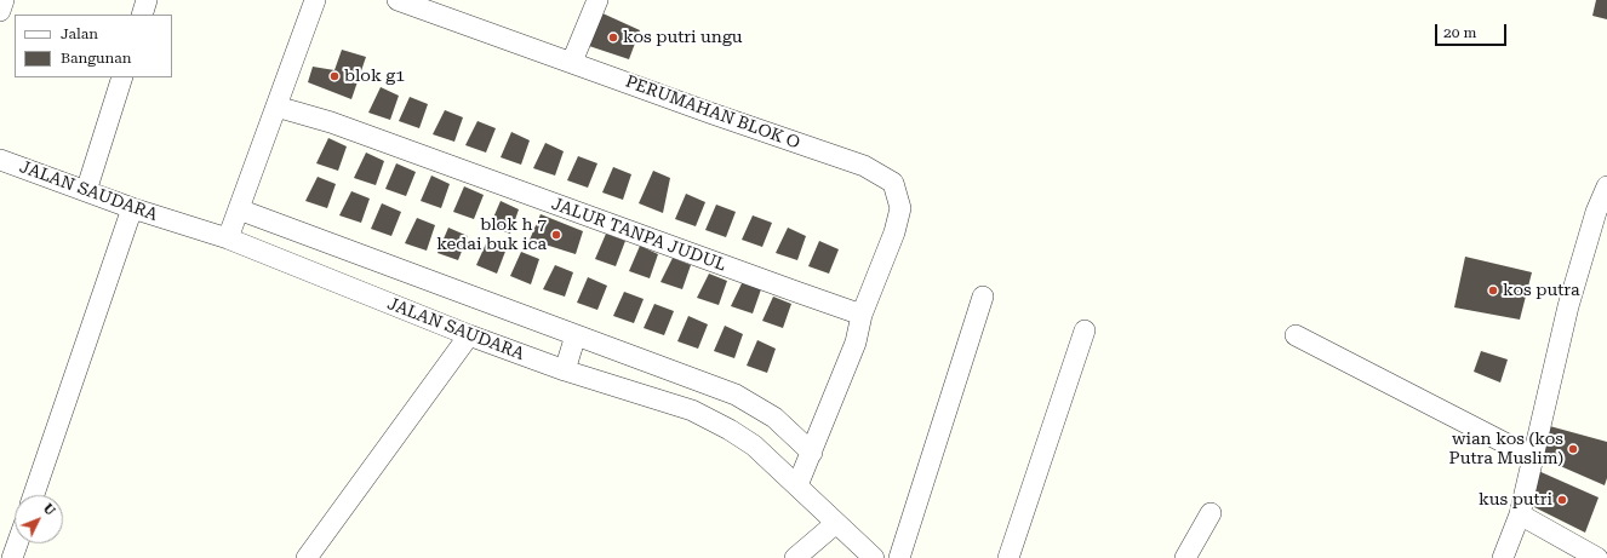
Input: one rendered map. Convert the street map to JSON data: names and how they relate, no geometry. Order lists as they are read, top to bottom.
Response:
{
  "streets": {
    "street": ["PERUMAHAN BLOK O", "JALAN SAUDARA", "JALUR TANPA JUDUL"]
  },
  "crossings": [
    ["PERUMAHAN BLOK O", "JALUR TANPA JUDUL"]
  ],
  "places": [
    "kos putri ungu",
    "blok g1",
    "blok h 7 kedai buk ica",
    "kos putra",
    "wian kos (kos Putra Muslim)",
    "kus putri"
  ],
  "legend": ["Jalan", "Bangunan"],
  "scale_bar": "20 m",
  "north": "top right"
}
